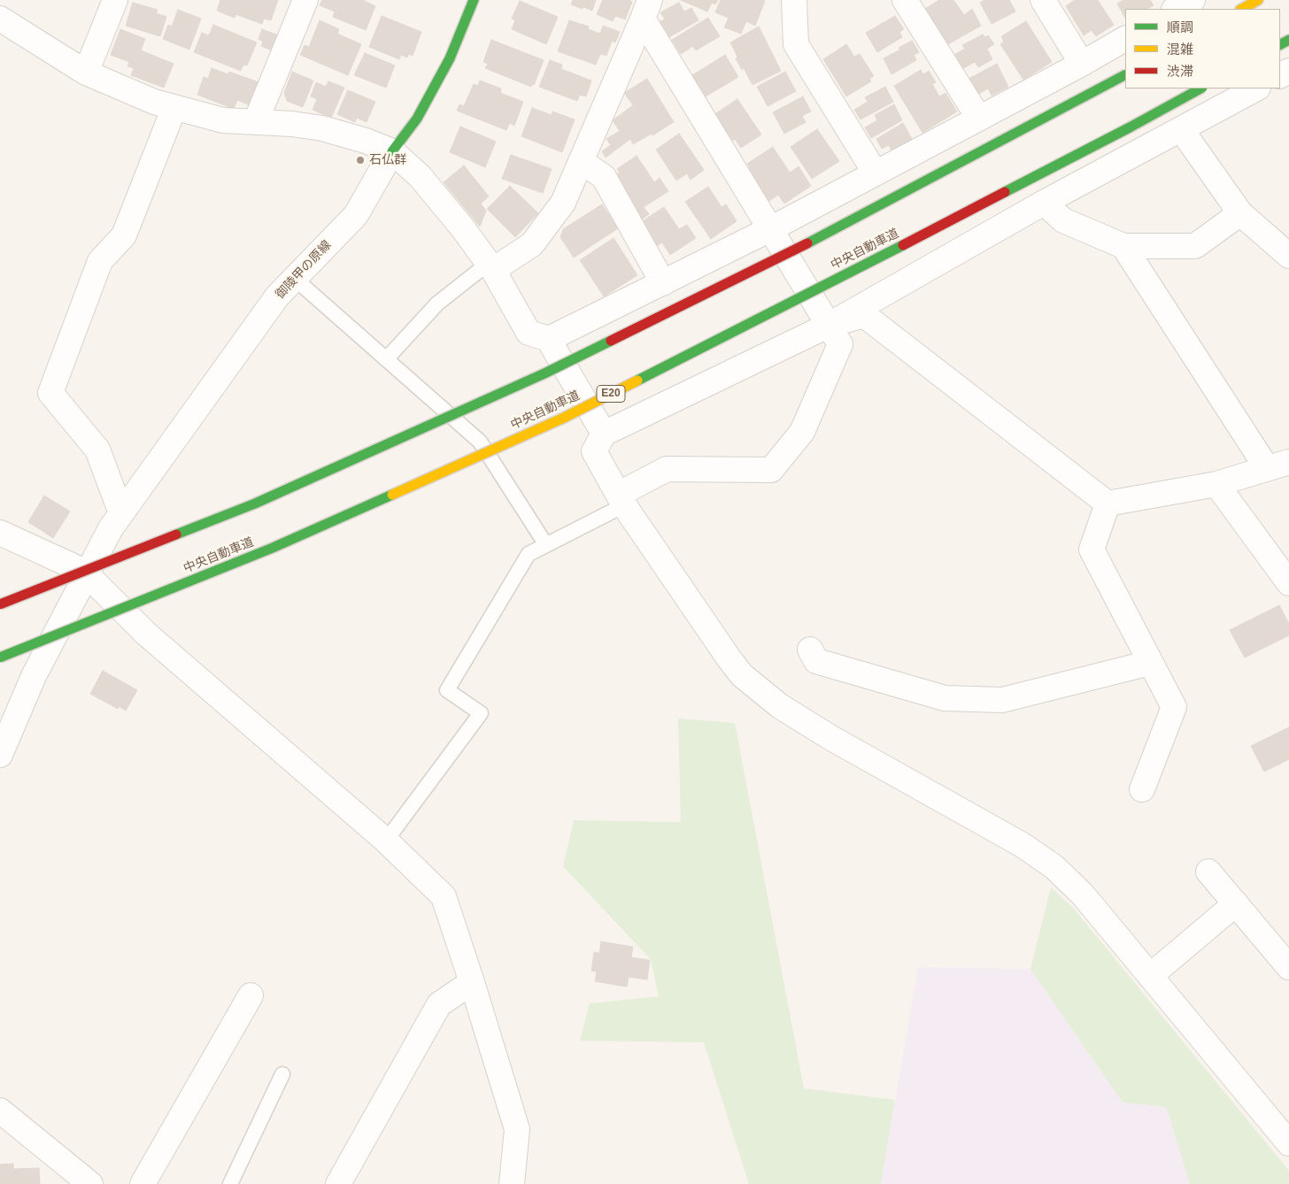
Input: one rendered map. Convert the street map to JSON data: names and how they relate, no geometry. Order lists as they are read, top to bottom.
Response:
{
  "streets": {
    "main road": ["中央自動車道", "御陵甲の原線", "E20"]
  },
  "places": ["石仏群"],
  "legend": ["順調", "混雑", "渋滞"]
}
